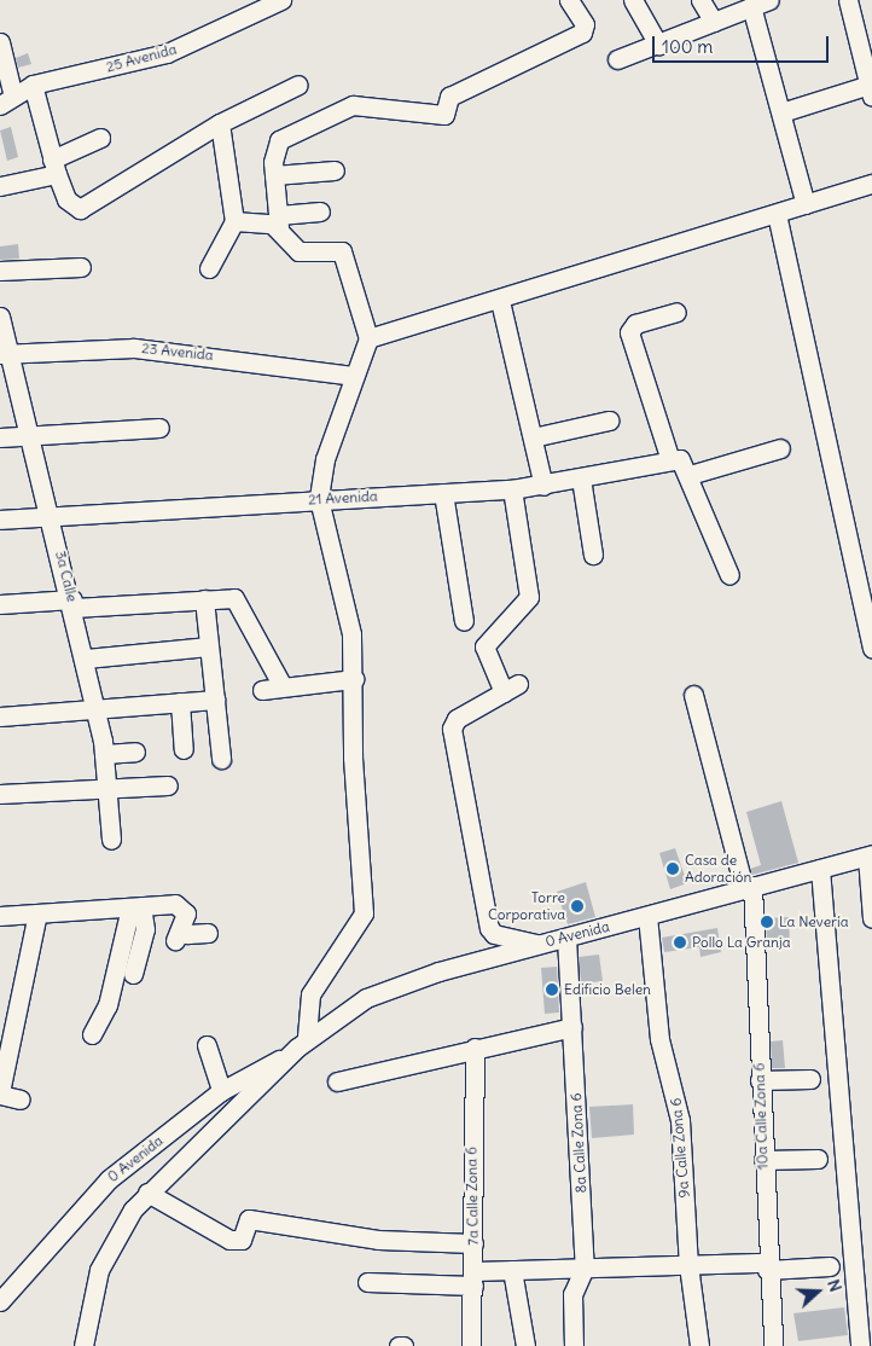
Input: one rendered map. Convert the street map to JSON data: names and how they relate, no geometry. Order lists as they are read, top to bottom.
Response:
{
  "streets": {
    "street": [
      "25 Avenida",
      "23 Avenida",
      "21 Avenida",
      "3a Calle",
      "0 Avenida",
      "10a Calle Zona 6",
      "8a Calle Zona 6",
      "9a Calle Zona 6",
      "7a Calle Zona 6"
    ]
  },
  "crossings": [
    ["23 Avenida", "3a Calle"],
    ["21 Avenida", "3a Calle"],
    ["0 Avenida", "10a Calle Zona 6"],
    ["0 Avenida", "8a Calle Zona 6"],
    ["0 Avenida", "9a Calle Zona 6"]
  ],
  "places": [
    "Casa de Adoración",
    "Torre Corporativa",
    "La Nevería",
    "Pollo La Granja",
    "Edificio Belen"
  ],
  "scale_bar": "100 m",
  "north": "right"
}
